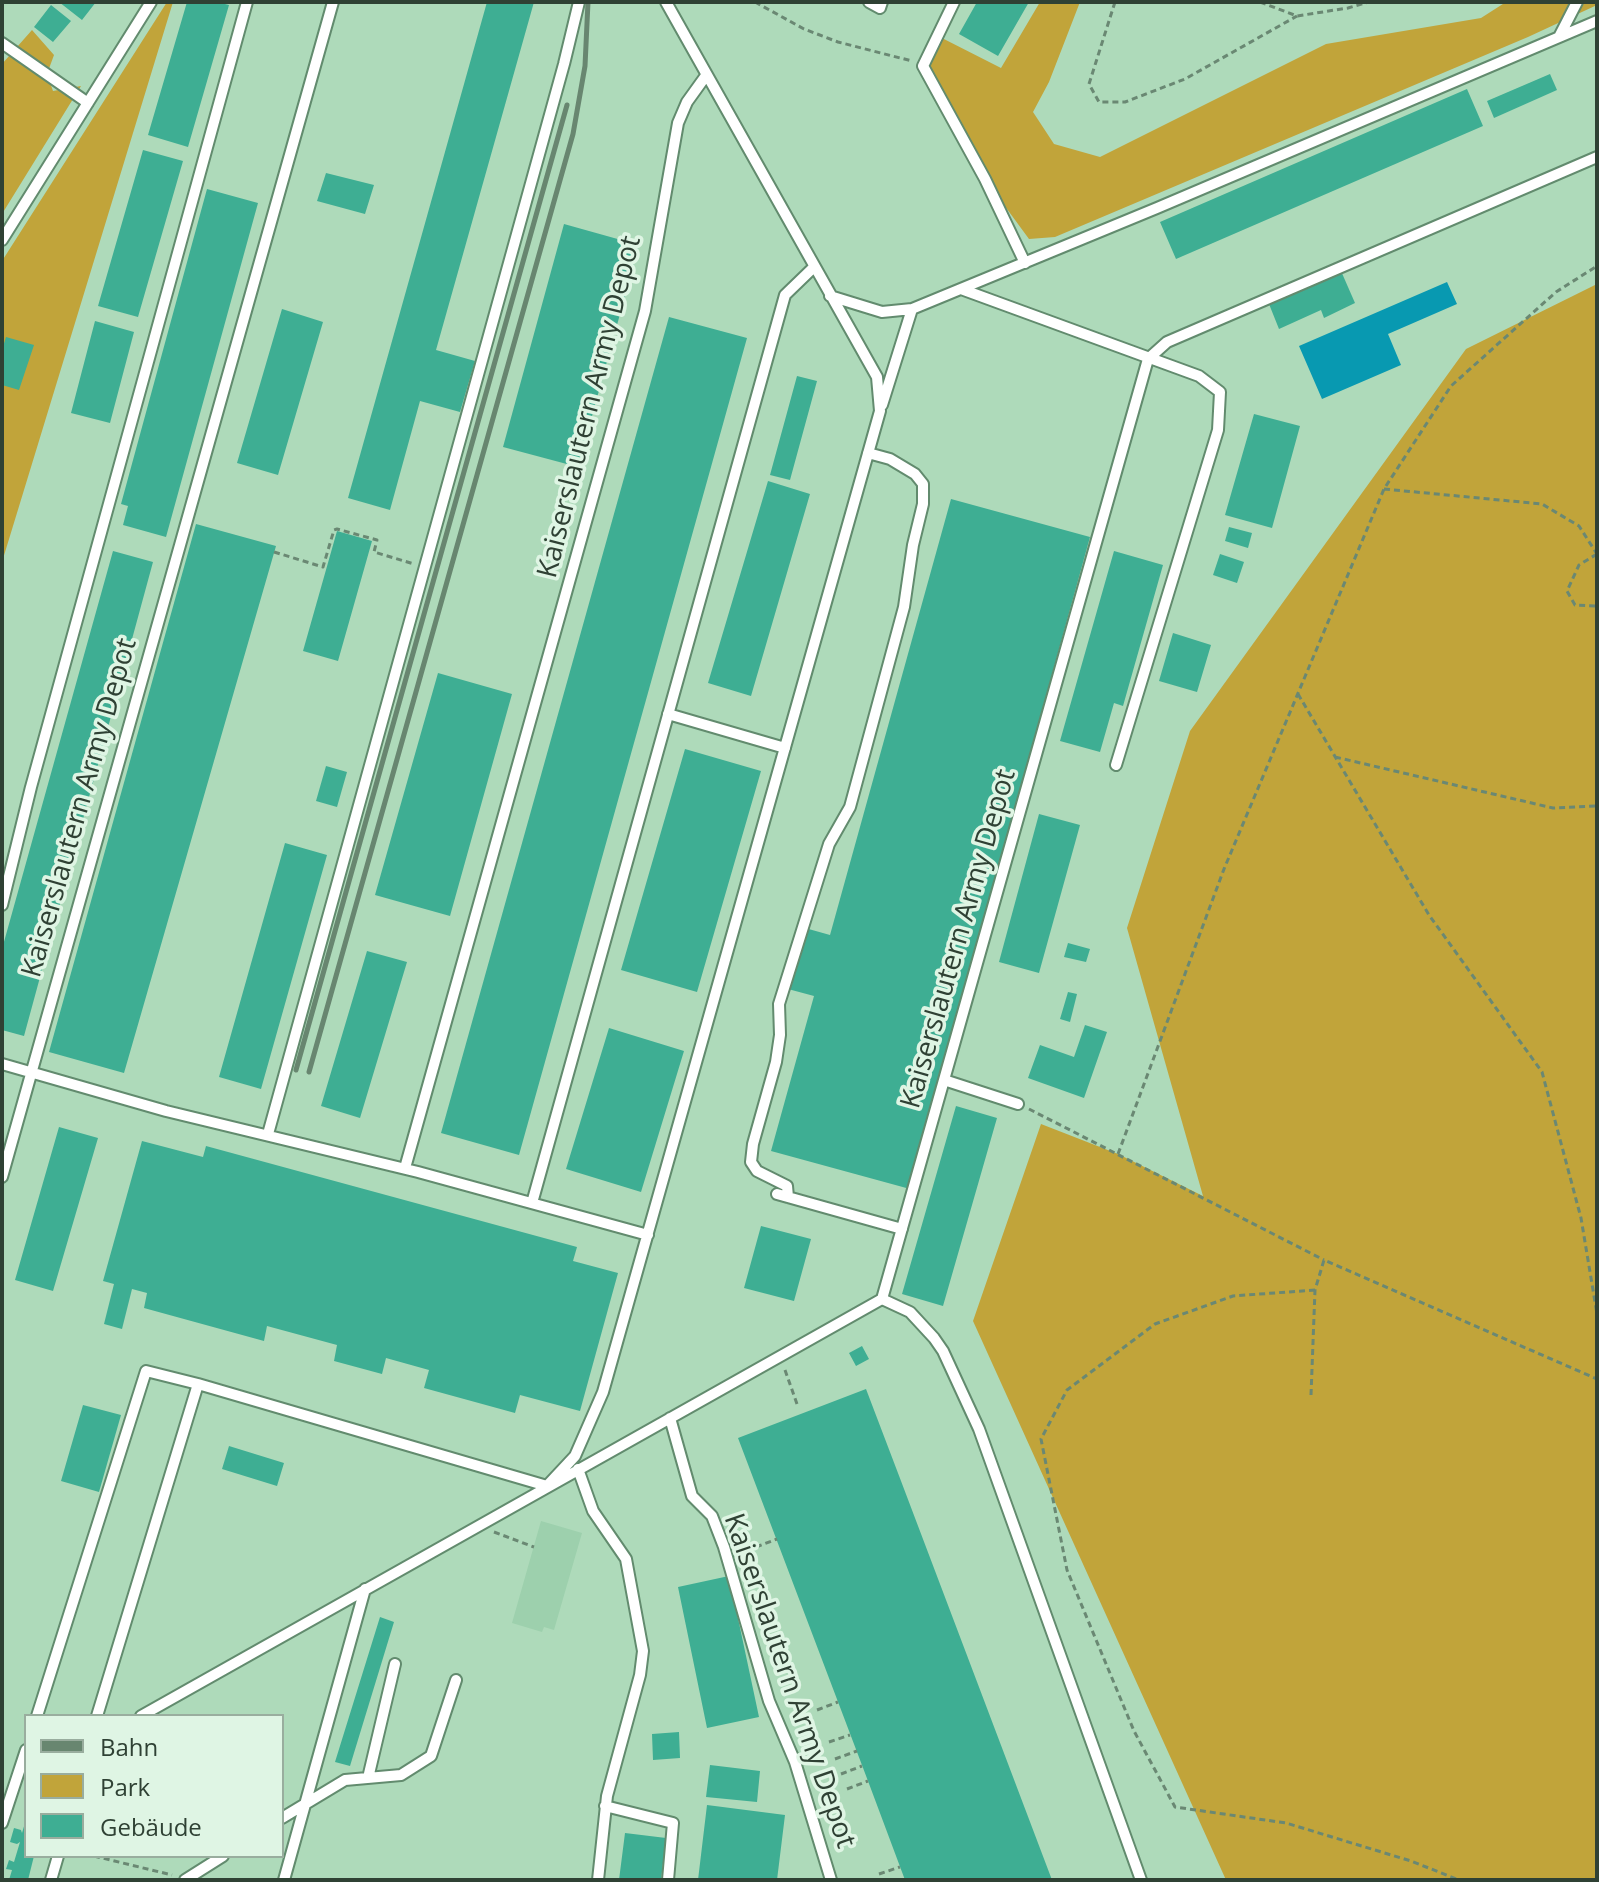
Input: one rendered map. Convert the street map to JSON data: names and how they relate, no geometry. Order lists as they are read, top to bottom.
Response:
{
  "streets": {
    "lane": ["Kaiserslautern Army Depot"]
  },
  "legend": ["Bahn", "Park", "Gebäude"]
}
